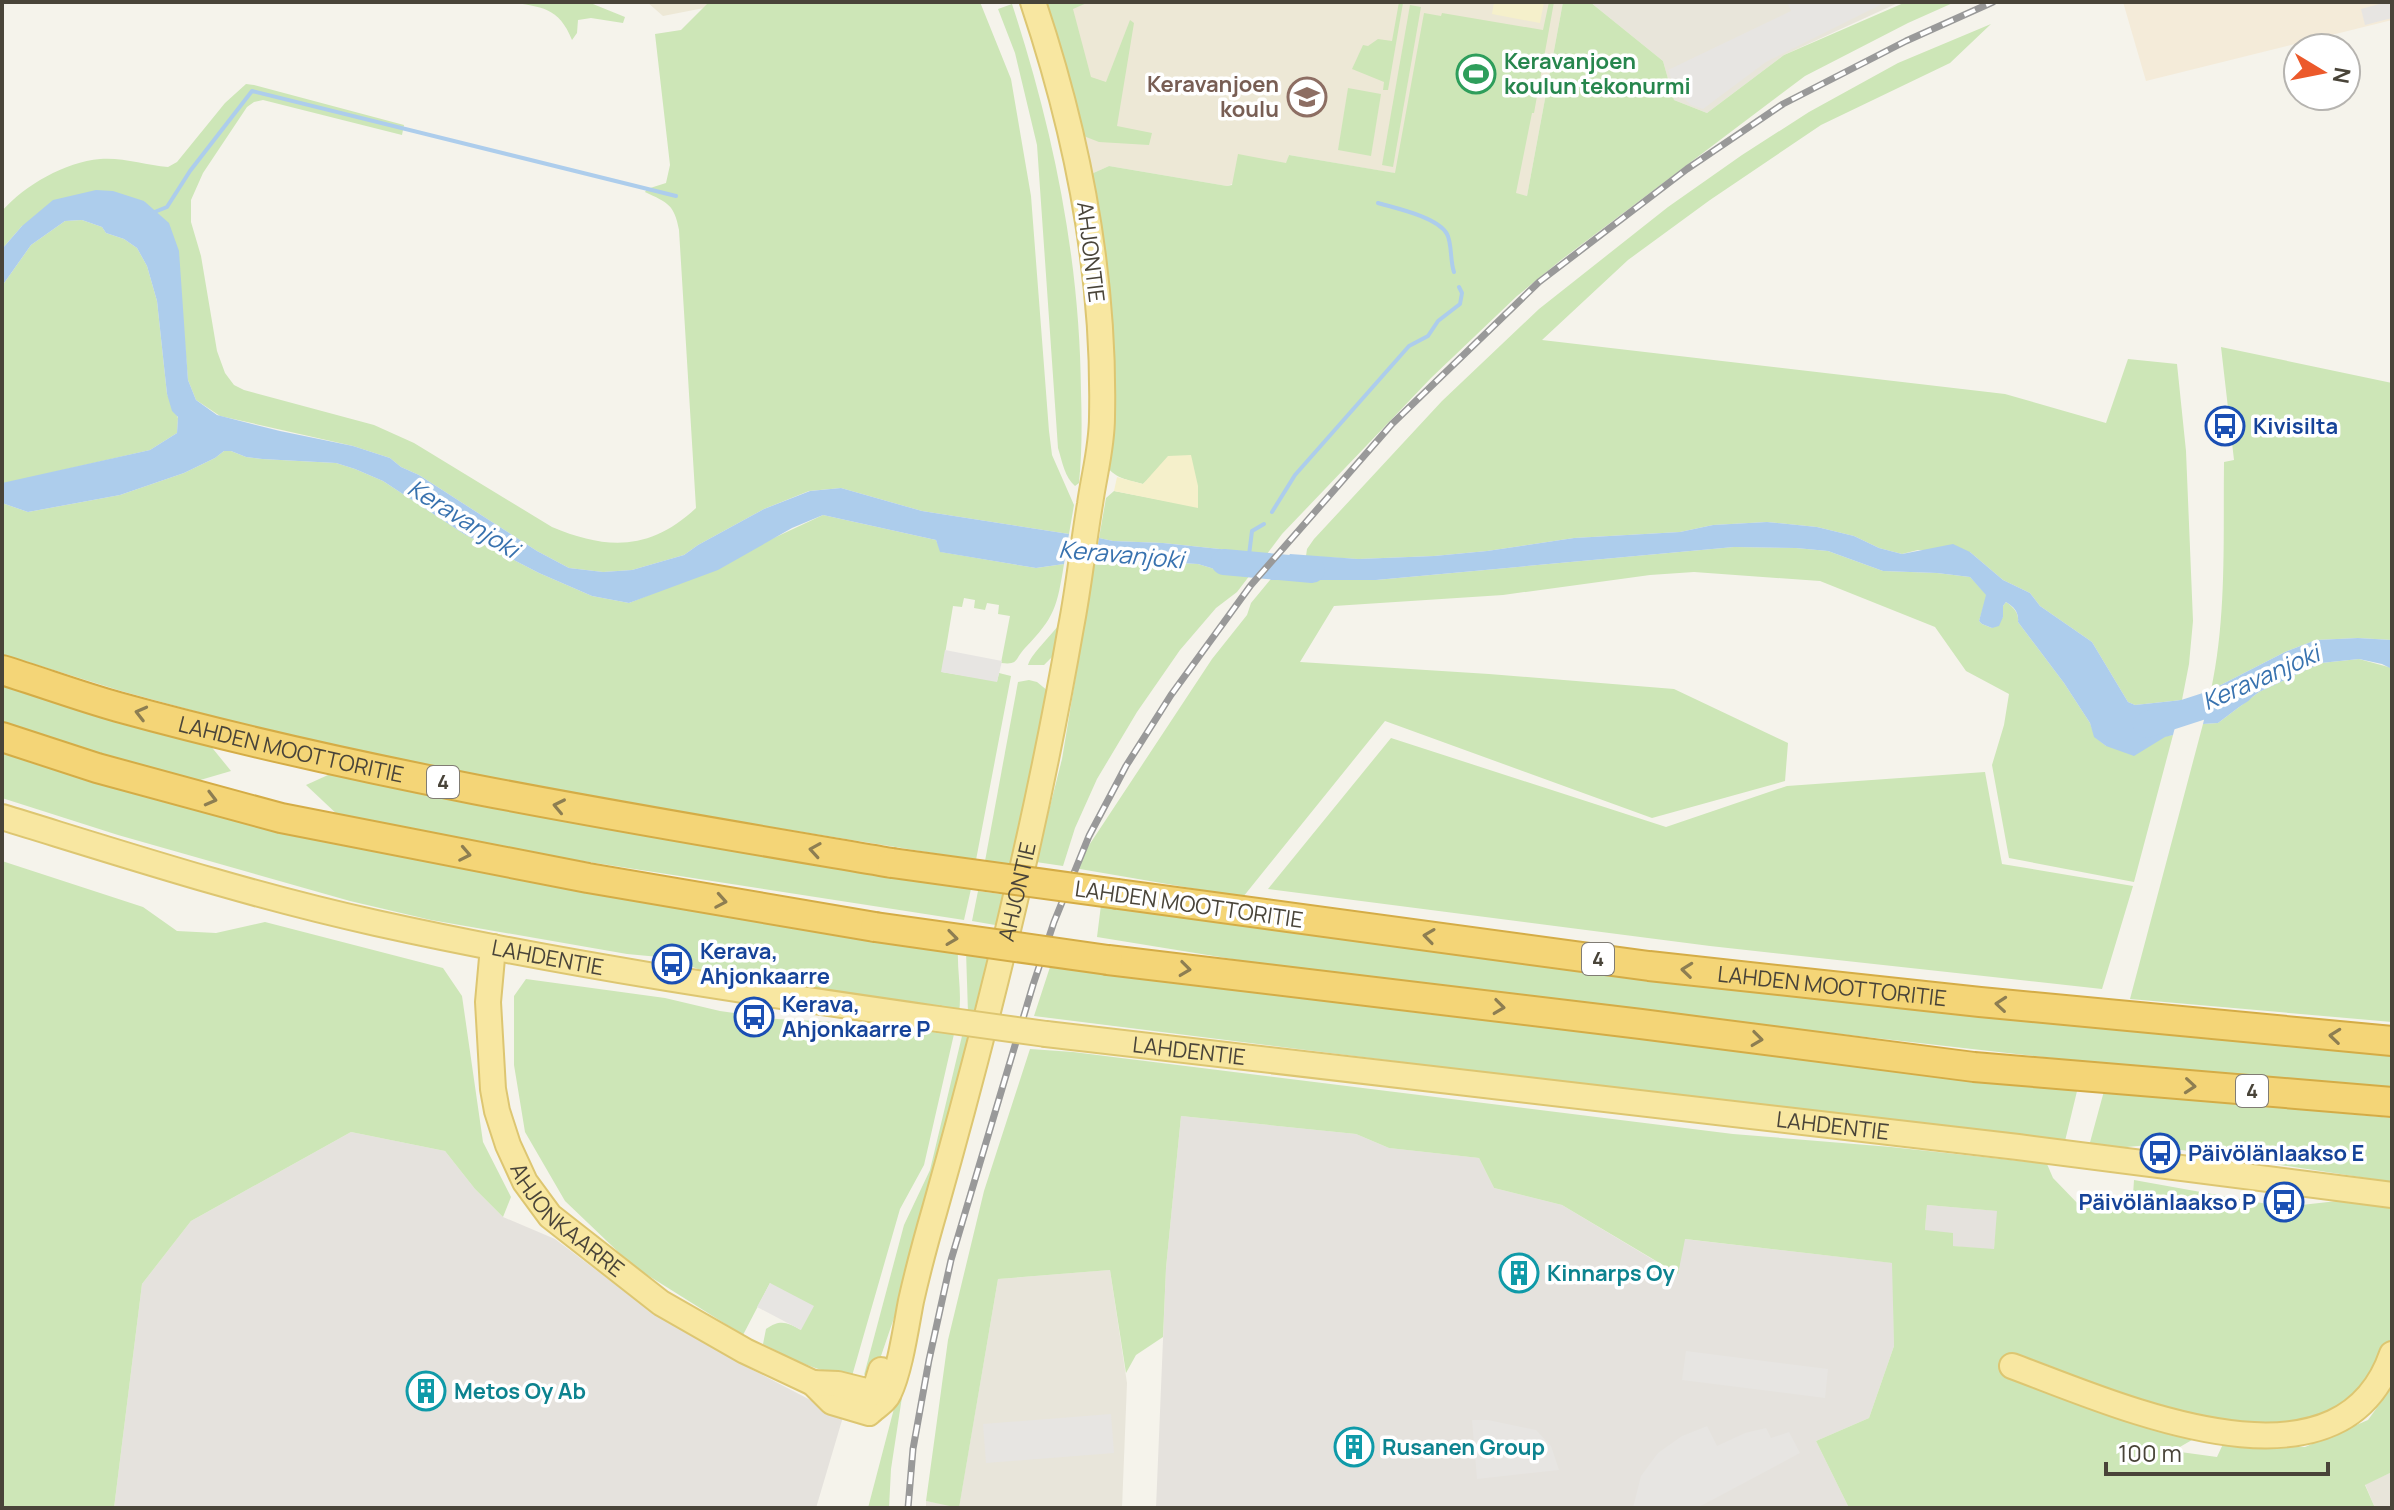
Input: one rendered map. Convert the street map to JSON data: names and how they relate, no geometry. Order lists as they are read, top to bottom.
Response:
{
  "streets": {
    "highway": ["LAHDEN MOOTTORITIE", "4"],
    "main road": ["AHJONTIE", "LAHDENTIE", "AHJONKAARRE"]
  },
  "crossings": [
    ["AHJONTIE", "AHJONKAARRE"],
    ["LAHDENTIE", "AHJONKAARRE"]
  ],
  "water": ["Keravanjoki"],
  "places": {
    "sports": ["Keravanjoen koulun tekonurmi"],
    "school or university": ["Keravanjoen koulu"],
    "bus stop": [
      "Kivisilta",
      "Kerava, Ahjonkaarre",
      "Kerava, Ahjonkaarre P",
      "Päivölänlaakso E",
      "Päivölänlaakso P"
    ],
    "building": ["Kinnarps Oy", "Metos Oy Ab", "Rusanen Group"]
  },
  "scale_bar": "100 m",
  "north": "right"
}
